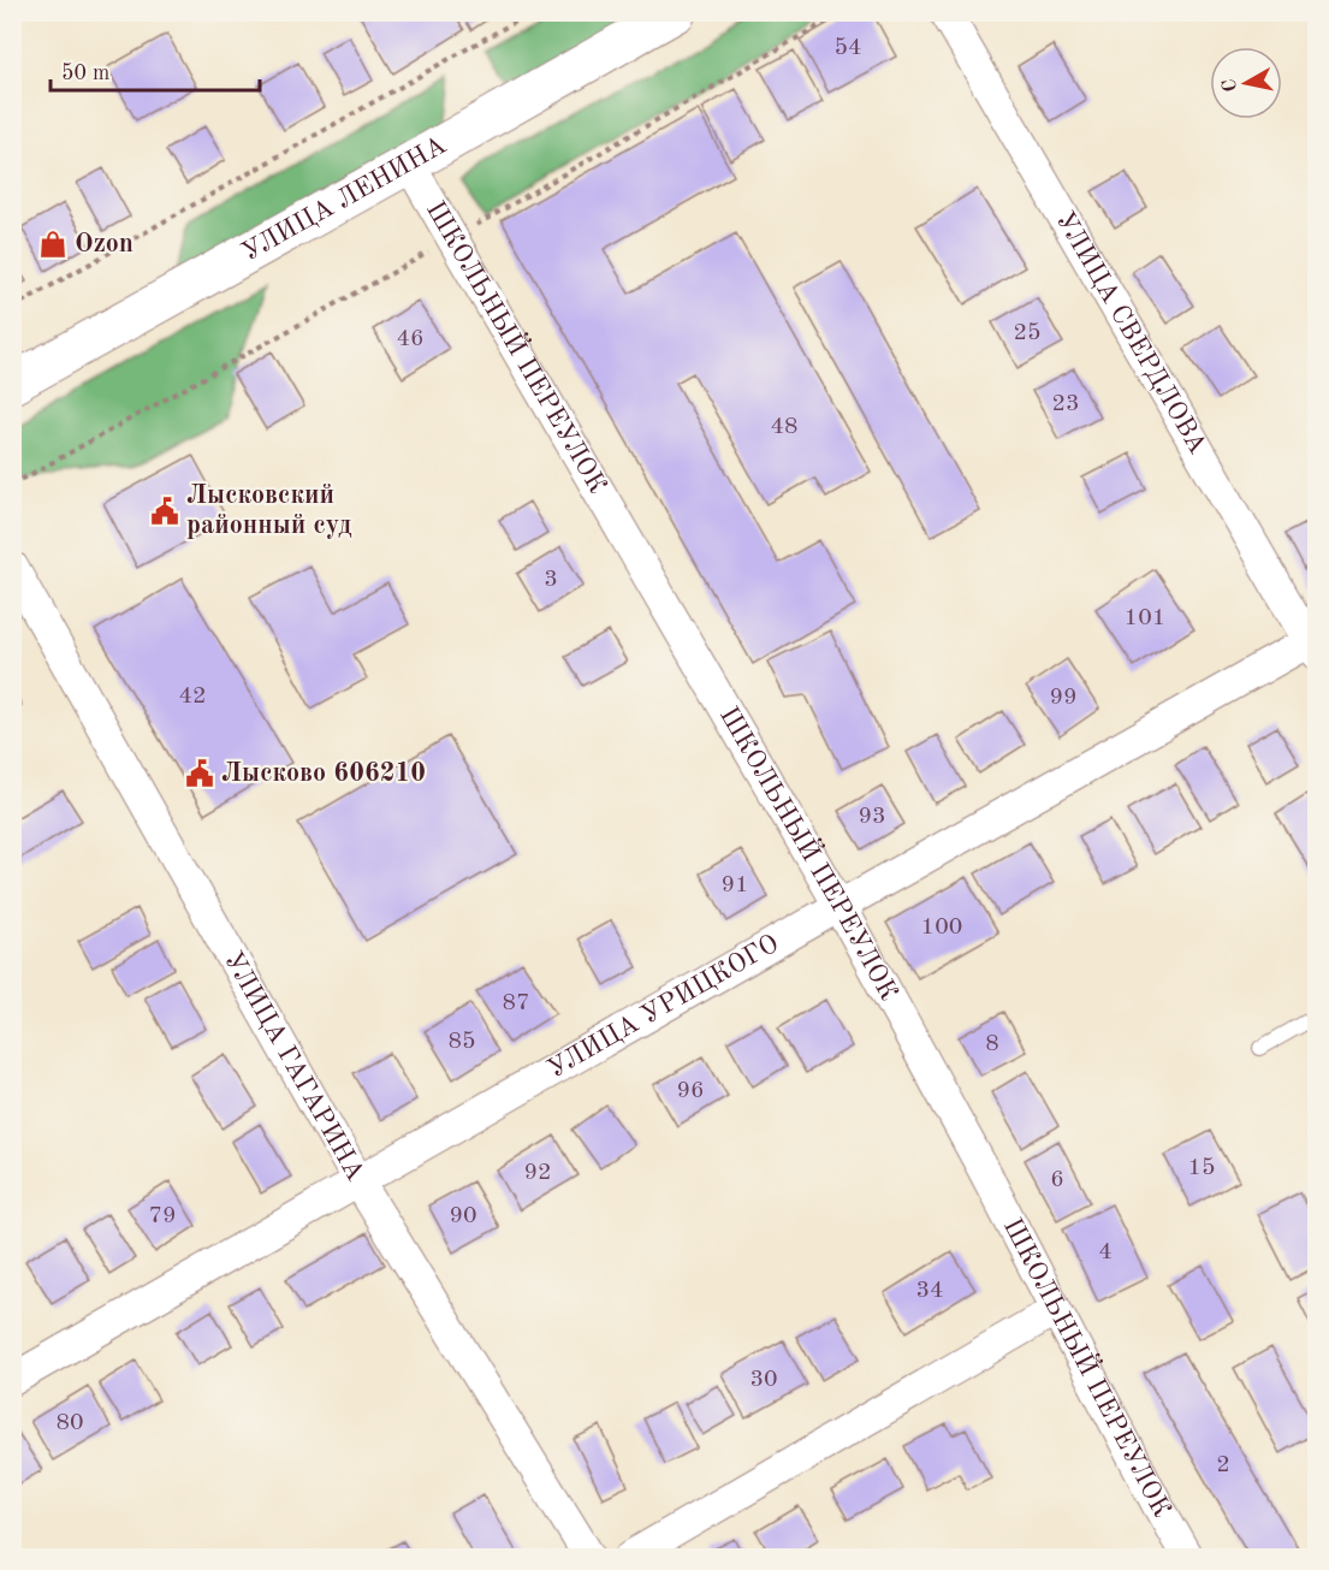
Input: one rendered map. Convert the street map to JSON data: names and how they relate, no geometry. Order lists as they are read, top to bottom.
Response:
{
  "streets": {
    "main road": ["УЛИЦА ЛЕНИНА"],
    "street": [
      "УЛИЦА СВЕРДЛОВА",
      "ШКОЛЬНЫЙ ПЕРЕУЛОК",
      "УЛИЦА УРИЦКОГО",
      "УЛИЦА ГАГАРИНА"
    ]
  },
  "crossings": [
    ["УЛИЦА ЛЕНИНА", "ШКОЛЬНЫЙ ПЕРЕУЛОК"],
    ["УЛИЦА СВЕРДЛОВА", "УЛИЦА УРИЦКОГО"],
    ["ШКОЛЬНЫЙ ПЕРЕУЛОК", "УЛИЦА УРИЦКОГО"],
    ["УЛИЦА УРИЦКОГО", "УЛИЦА ГАГАРИНА"]
  ],
  "places": {
    "shop": ["Ozon"],
    "public building": ["Лысковский районный суд", "Лысково 606210"]
  },
  "house_numbers": [
    "54",
    "25",
    "46",
    "23",
    "48",
    "3",
    "101",
    "42",
    "99",
    "93",
    "91",
    "100",
    "87",
    "85",
    "8",
    "96",
    "15",
    "92",
    "6",
    "79",
    "90",
    "4",
    "34",
    "30",
    "80",
    "2"
  ],
  "scale_bar": "50 m",
  "north": "left"
}
